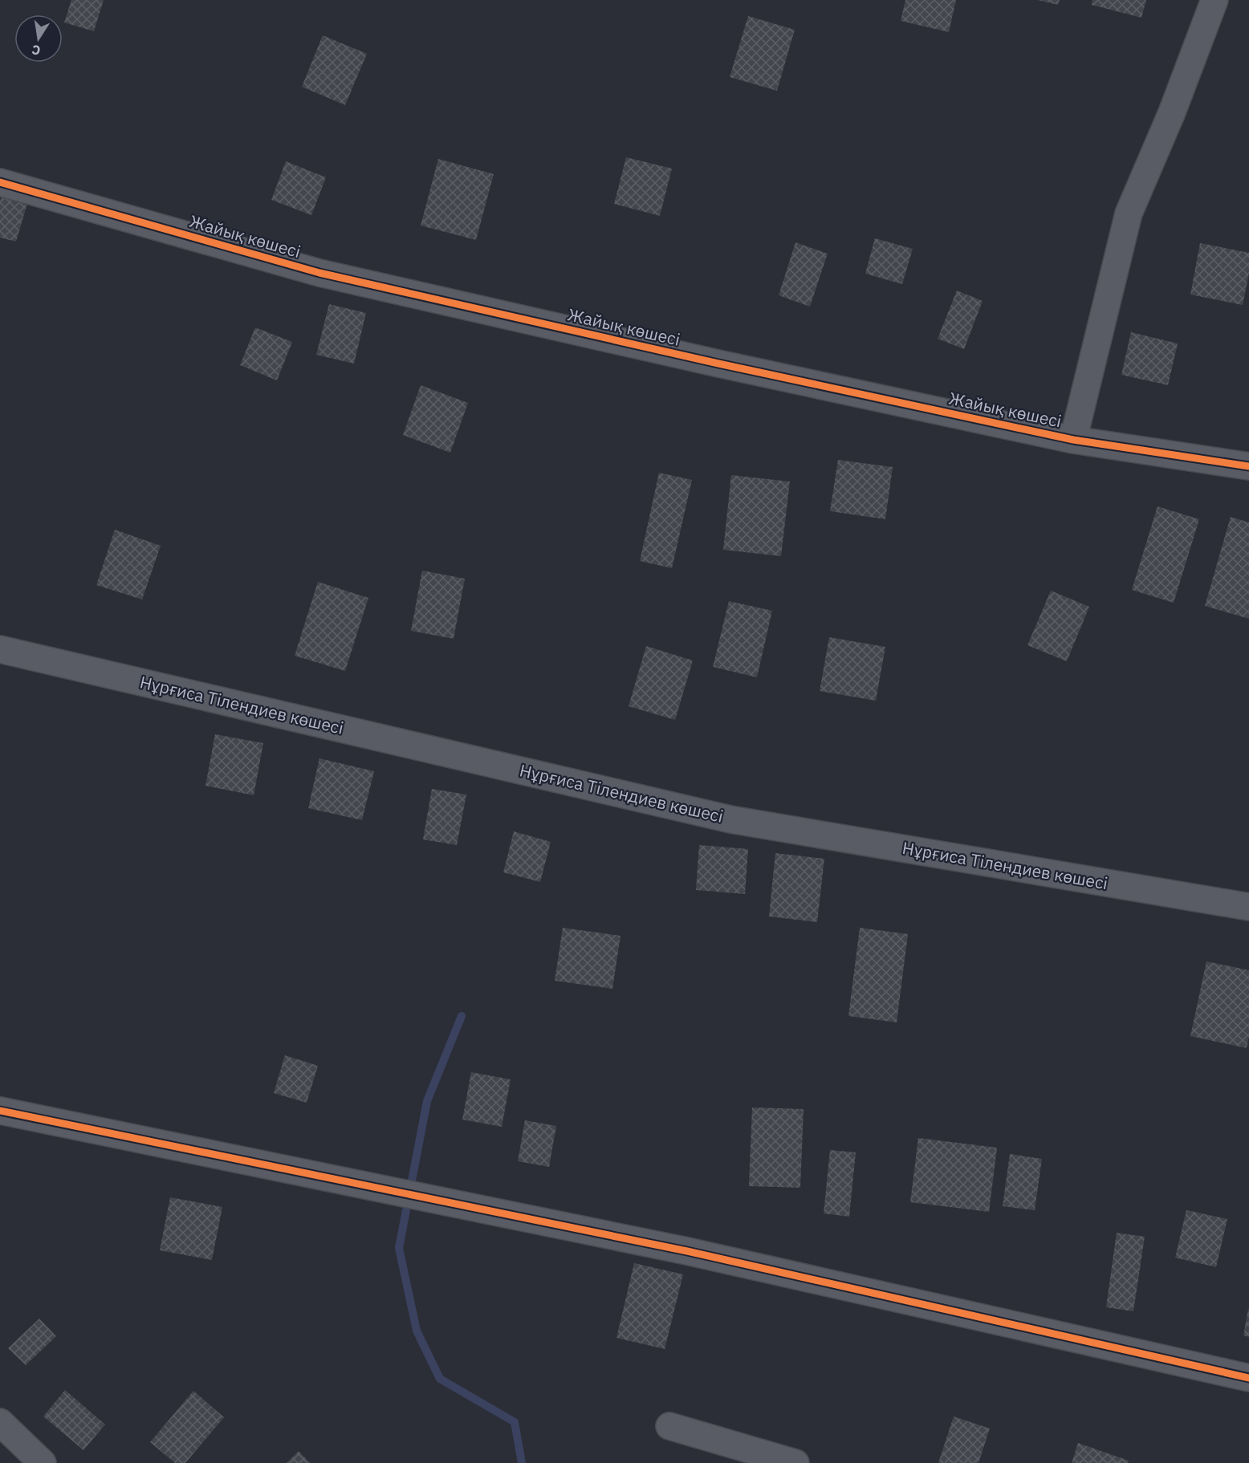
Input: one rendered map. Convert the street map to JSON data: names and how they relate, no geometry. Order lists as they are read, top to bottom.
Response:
{
  "streets": {
    "street": ["Жайық көшесі", "Нұрғиса Тілендиев көшесі"]
  },
  "north": "bottom"
}
